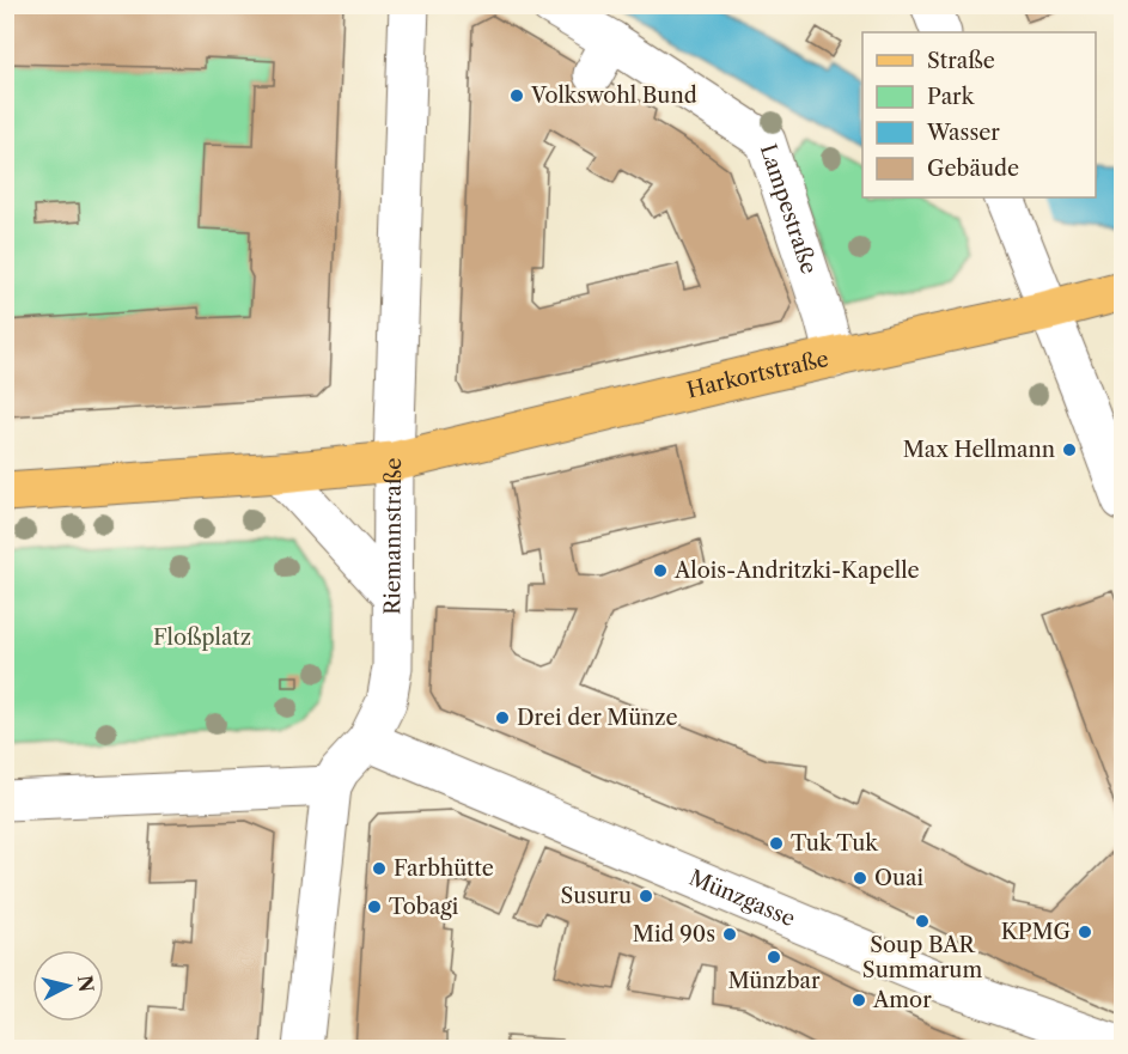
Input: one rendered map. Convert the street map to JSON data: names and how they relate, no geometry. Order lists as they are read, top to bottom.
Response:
{
  "streets": {
    "main road": ["Harkortstraße"],
    "street": ["Lampestraße", "Riemannstraße", "Münzgasse"]
  },
  "crossings": [
    ["Lampestraße", "Harkortstraße"],
    ["Harkortstraße", "Riemannstraße"],
    ["Riemannstraße", "Münzgasse"]
  ],
  "parks": ["Floßplatz"],
  "places": [
    "Volkswohl Bund",
    "Max Hellmann",
    "Alois-Andritzki-Kapelle",
    "Drei der Münze",
    "Tuk Tuk",
    "Farbhütte",
    "Ouai",
    "Susuru",
    "Tobagi",
    "Soup BAR Summarum",
    "KPMG",
    "Mid 90s",
    "Münzbar",
    "Amor"
  ],
  "legend": [
    "Straße",
    "Park",
    "Wasser",
    "Gebäude"
  ],
  "north": "right"
}
